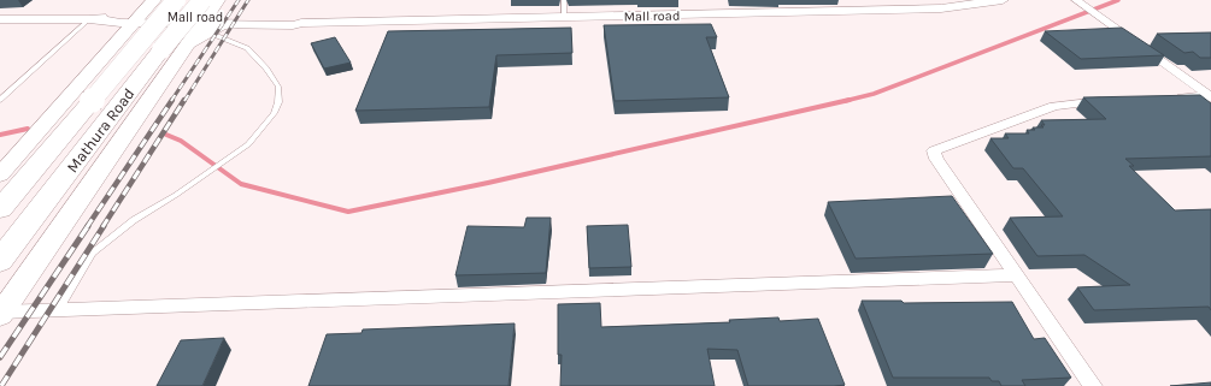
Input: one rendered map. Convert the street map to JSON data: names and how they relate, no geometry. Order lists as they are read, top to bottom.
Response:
{
  "streets": {
    "highway": ["Mathura Road"],
    "street": ["Mall road"]
  },
  "crossings": [
    ["Mall road", "Mathura Road"]
  ]
}
